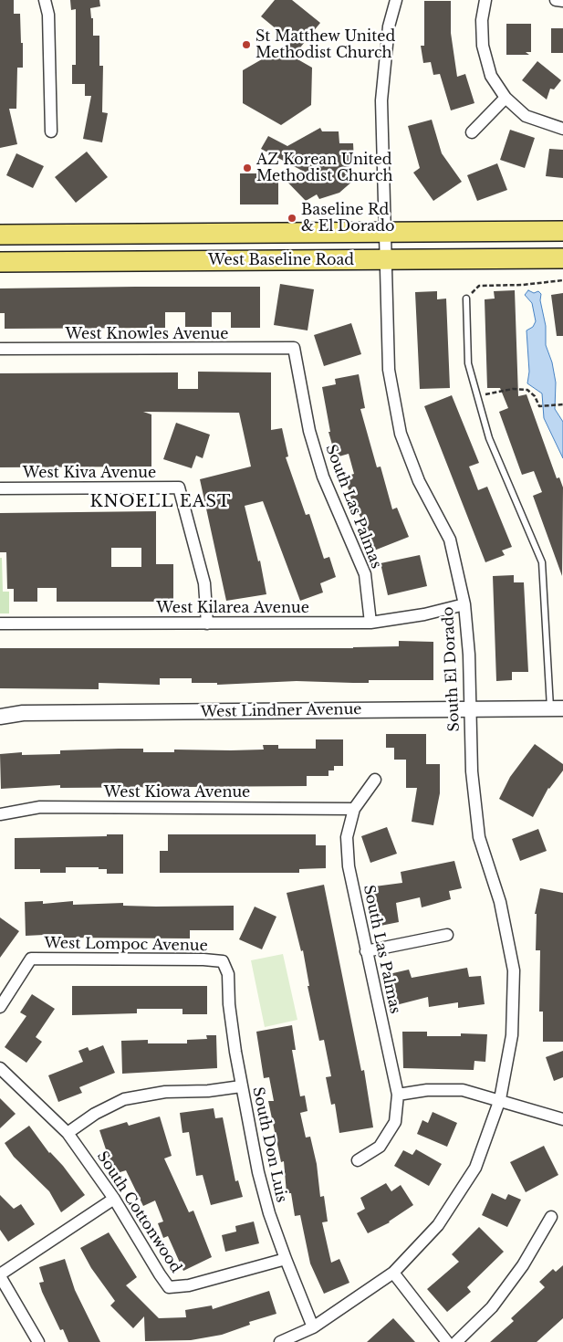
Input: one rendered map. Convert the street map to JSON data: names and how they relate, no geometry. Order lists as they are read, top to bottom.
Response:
{
  "streets": {
    "main road": ["West Baseline Road"],
    "street": [
      "West Knowles Avenue",
      "West Kiva Avenue",
      "South Las Palmas",
      "West Kilarea Avenue",
      "South El Dorado",
      "West Lindner Avenue",
      "West Kiowa Avenue",
      "West Lompoc Avenue",
      "South Don Luis",
      "South Cottonwood"
    ]
  },
  "crossings": [
    ["West Baseline Road", "South El Dorado"],
    ["West Knowles Avenue", "South Las Palmas"],
    ["West Kiva Avenue", "West Kilarea Avenue"],
    ["South Las Palmas", "West Kilarea Avenue"],
    ["South Las Palmas", "West Kiowa Avenue"],
    ["West Kilarea Avenue", "South El Dorado"],
    ["South El Dorado", "West Lindner Avenue"],
    ["South El Dorado", "South Don Luis"],
    ["West Lompoc Avenue", "South Don Luis"],
    ["South Don Luis", "South Cottonwood"]
  ],
  "districts": ["KNOELL EAST"],
  "places": ["St Matthew United Methodist Church", "AZ Korean United Methodist Church", "Baseline Rd & El Dorado"]
}
